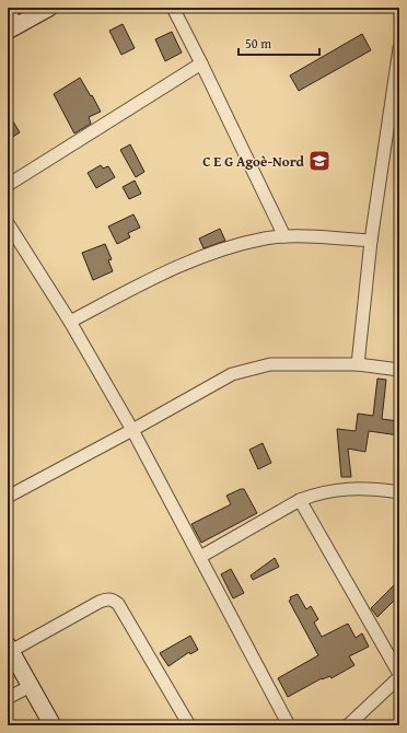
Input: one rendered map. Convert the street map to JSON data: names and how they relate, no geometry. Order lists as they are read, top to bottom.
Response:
{
  "places": {
    "school or university": ["C E G Agoè-Nord"]
  },
  "scale_bar": "50 m"
}
